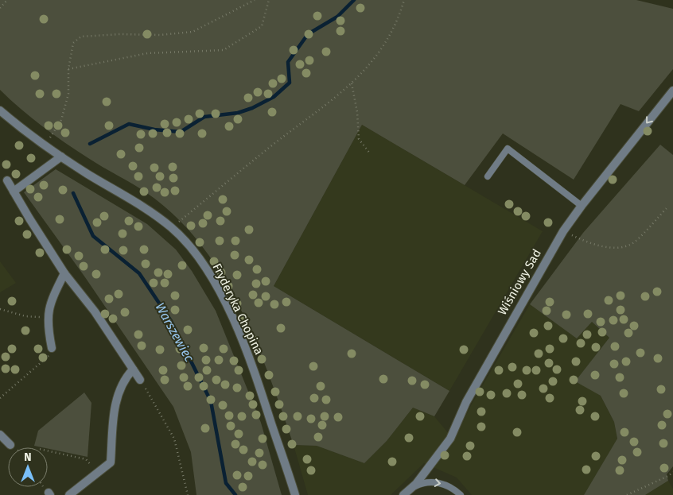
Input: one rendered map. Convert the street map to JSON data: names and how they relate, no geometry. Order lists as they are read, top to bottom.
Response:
{
  "streets": {
    "street": ["Wiśniowy Sad", "Fryderyka Chopina"]
  },
  "water": ["Warszewiec"],
  "north": "top"
}
